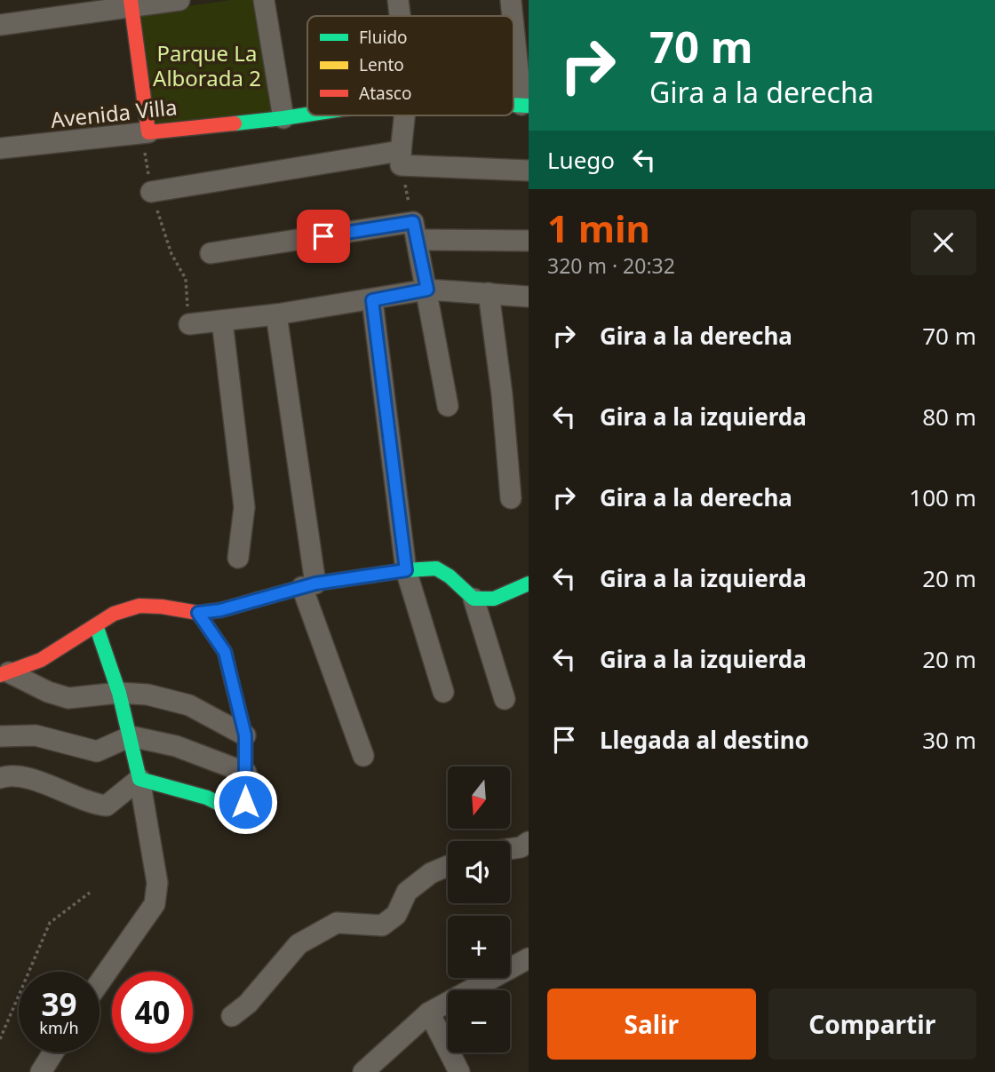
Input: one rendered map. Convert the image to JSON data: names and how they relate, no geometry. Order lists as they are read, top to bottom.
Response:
{
  "streets": {
    "street": ["Avenida Villa"]
  },
  "parks": ["Parque La Alborada 2"],
  "legend": ["Fluido", "Lento", "Atasco"],
  "north": "bottom",
  "page": {
    "turn": ["70 m", "Gira a la derecha"],
    "then": "Luego",
    "heading": ["1 min", "320 m · 20:32"],
    "list": [
      {
        "name": "Gira a la derecha",
        "value": "70 m"
      },
      {
        "name": "Gira a la izquierda",
        "value": "80 m"
      },
      {
        "name": "Gira a la derecha",
        "value": "100 m"
      },
      {
        "name": "Gira a la izquierda",
        "value": "20 m"
      },
      {
        "name": "Gira a la izquierda",
        "value": "20 m"
      },
      {
        "name": "Llegada al destino",
        "value": "30 m"
      }
    ],
    "map_buttons": ["+", "−"],
    "speed": "39 km/h",
    "limit": "40",
    "buttons": ["Salir", "Compartir"]
  }
}
